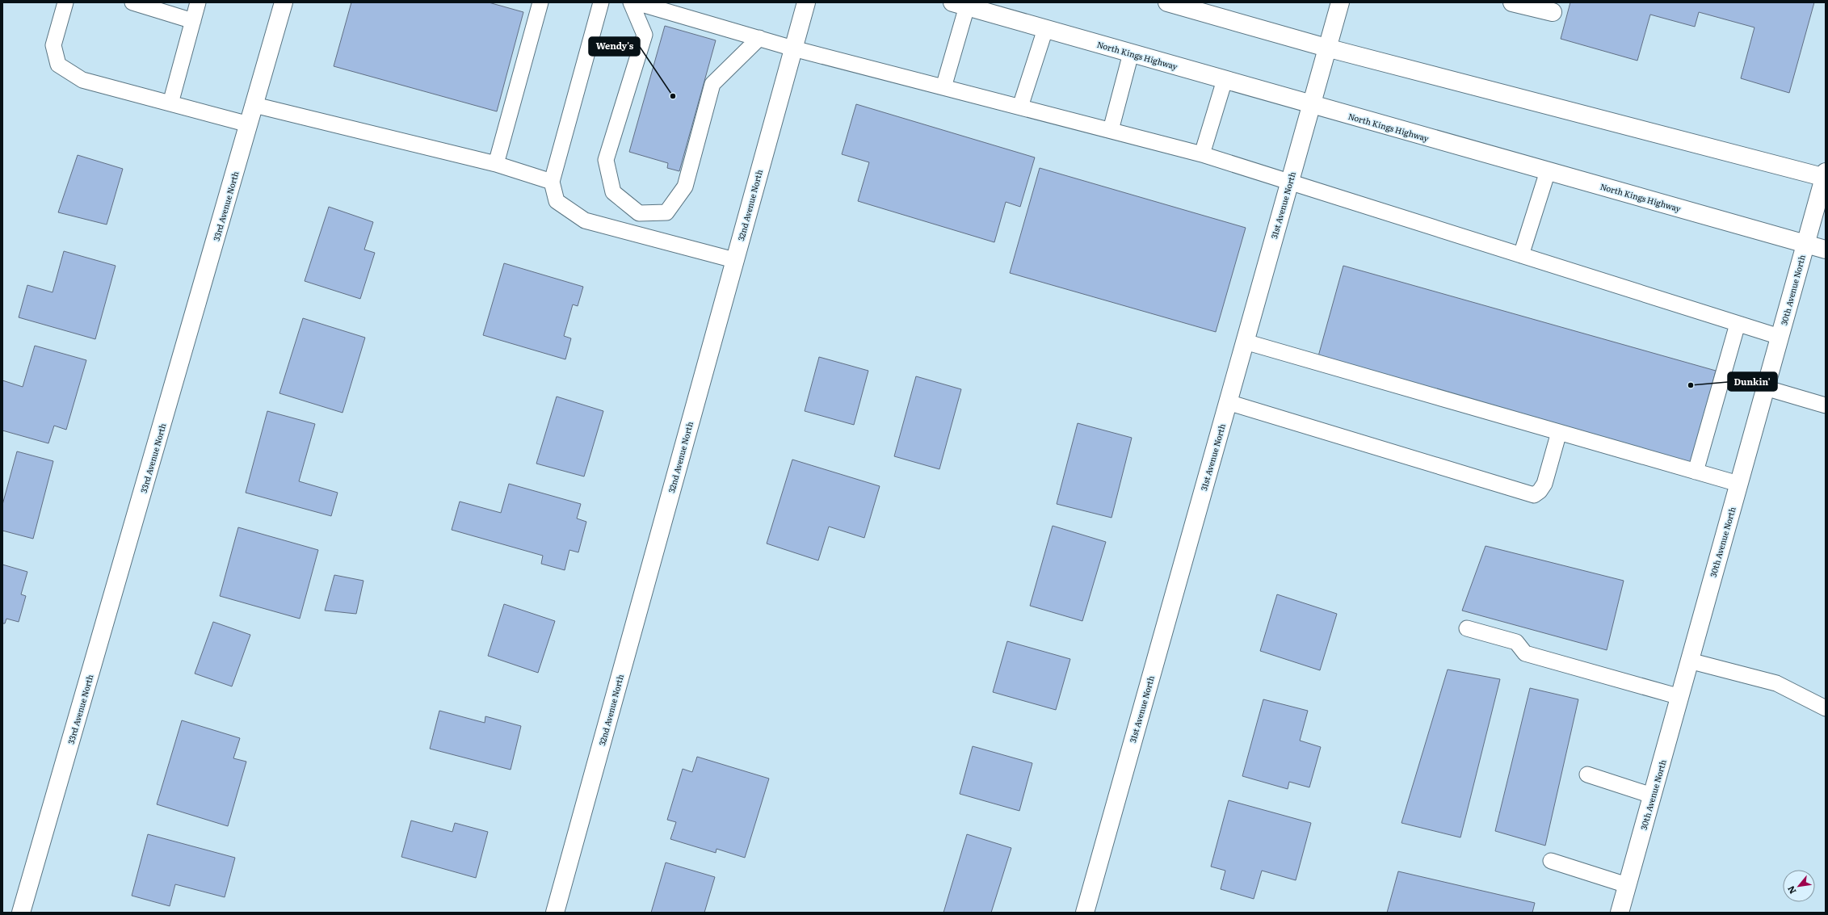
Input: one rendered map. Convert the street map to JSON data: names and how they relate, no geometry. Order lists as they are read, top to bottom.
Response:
{
  "streets": {
    "street": [
      "North Kings Highway",
      "32nd Avenue North",
      "31st Avenue North",
      "33rd Avenue North",
      "30th Avenue North"
    ]
  },
  "crossings": [
    ["North Kings Highway", "31st Avenue North"],
    ["North Kings Highway", "30th Avenue North"]
  ],
  "places": ["Wendy's", "Dunkin'"],
  "north": "bottom left"
}
